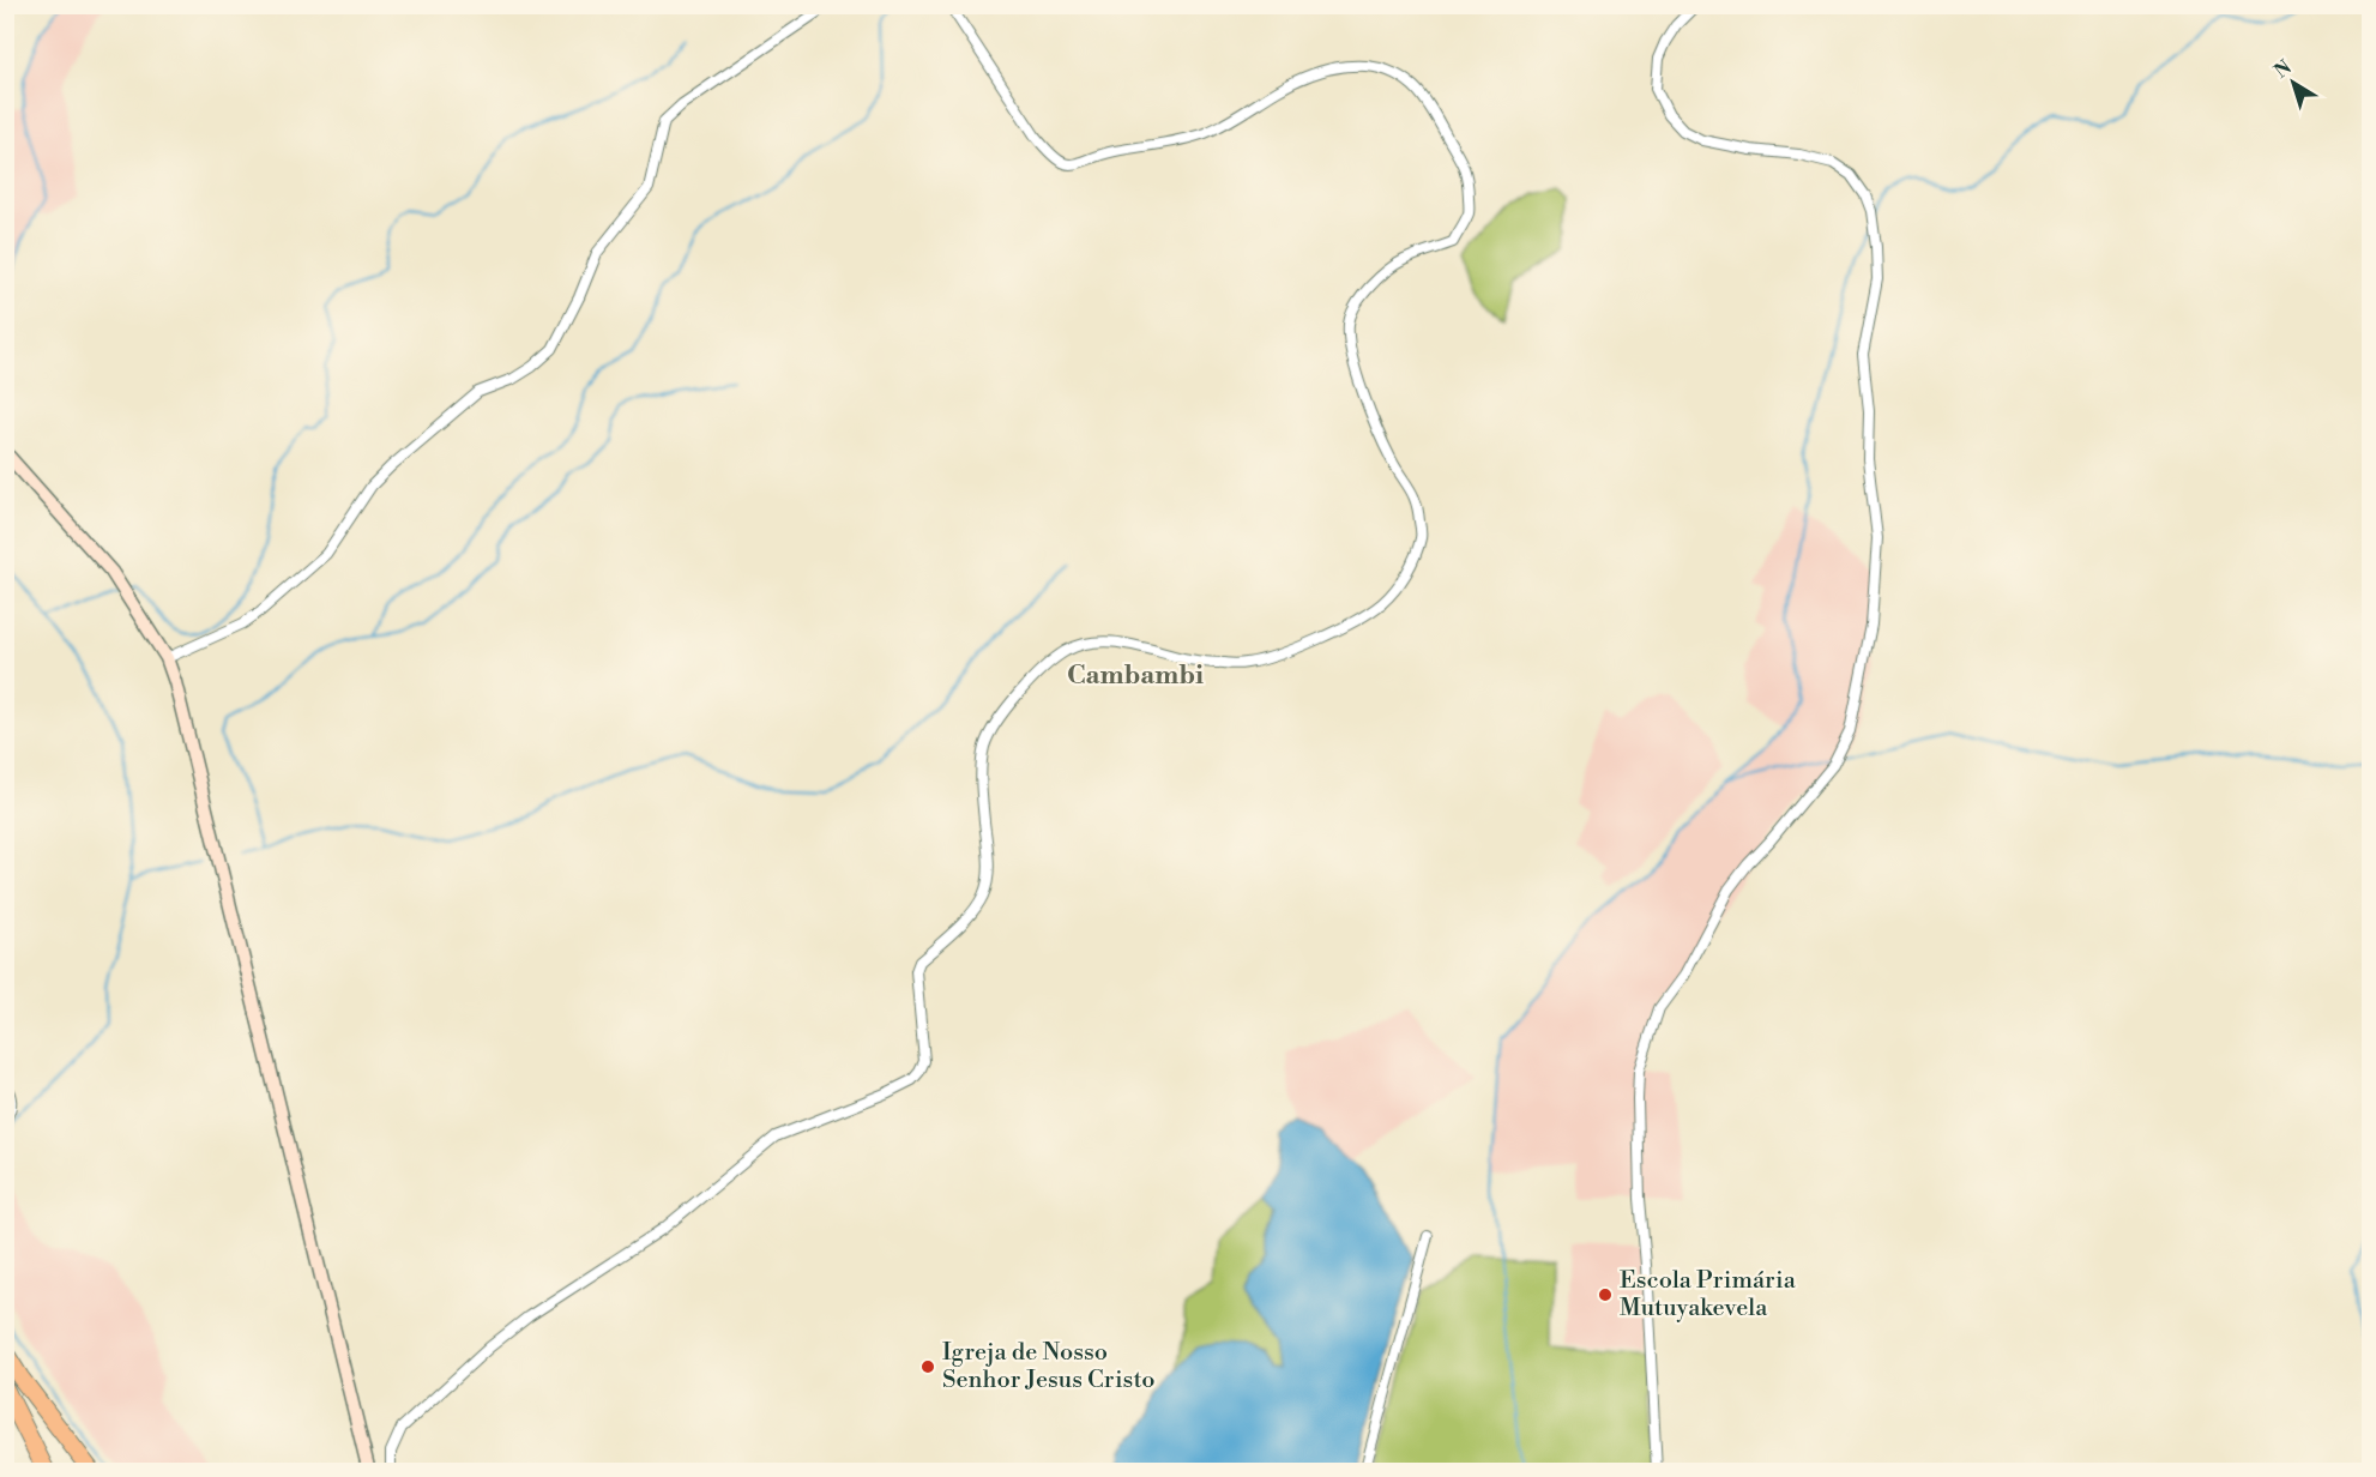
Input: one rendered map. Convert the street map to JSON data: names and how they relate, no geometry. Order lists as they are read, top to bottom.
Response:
{
  "districts": ["Cambambi"],
  "places": ["Escola Primária Mutuyakevela", "Igreja de Nosso Senhor Jesus Cristo"],
  "north": "top left"
}
